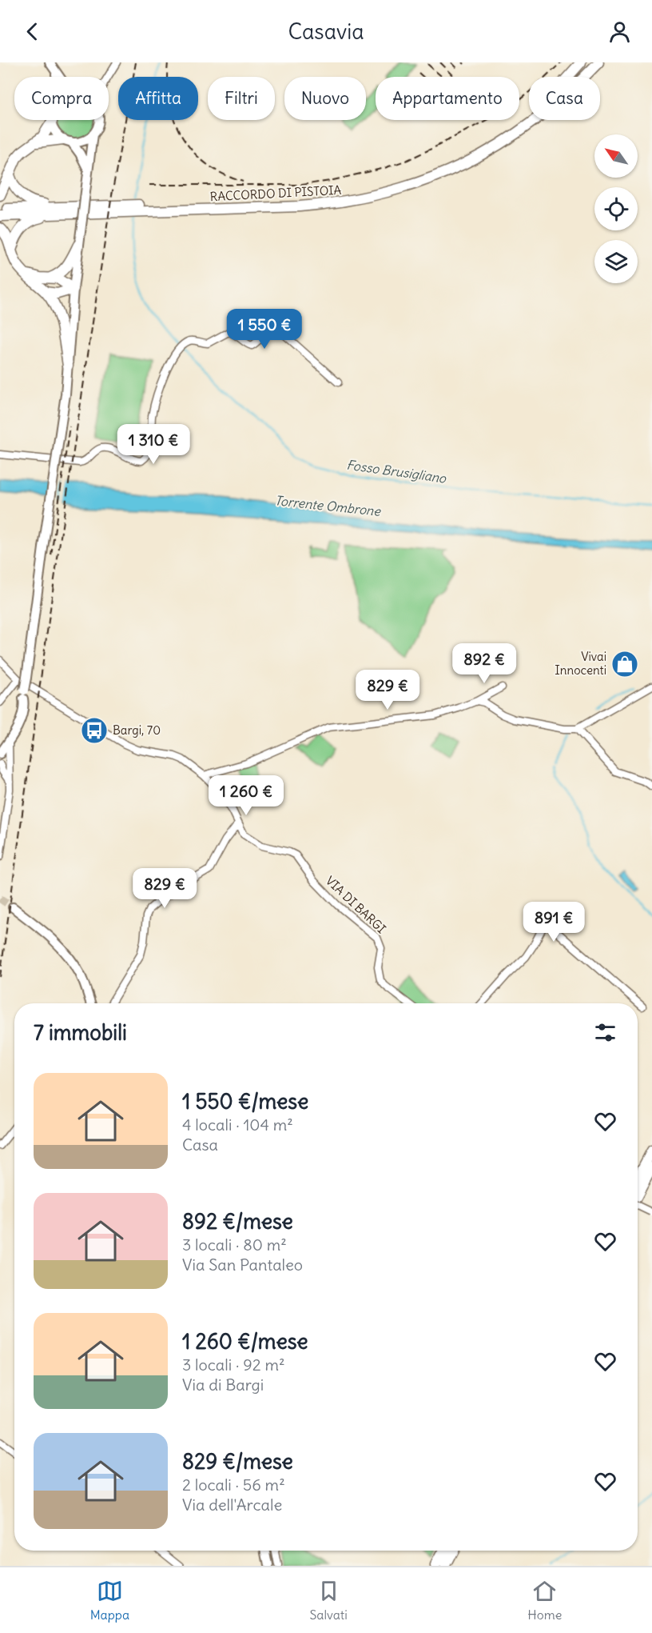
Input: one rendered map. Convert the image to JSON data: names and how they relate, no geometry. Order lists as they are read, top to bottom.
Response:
{
  "streets": {
    "highway": ["RACCORDO DI PISTOIA"],
    "street": ["VIA DI BARGI"]
  },
  "water": ["Fosso Brusigliano", "Torrente Ombrone"],
  "places": {
    "shop": ["Vivai Innocenti"],
    "bus stop": ["Bargi, 70"]
  },
  "north": "top left",
  "page": {
    "header": "Casavia",
    "chip": [
      "Compra",
      "Affitta",
      "Filtri",
      "Nuovo",
      "Appartamento",
      "Casa"
    ],
    "price": [
      "1 550 €",
      "1 310 €",
      "892 €",
      "829 €",
      "1 260 €",
      "829 €",
      "891 €"
    ],
    "heading": "7 immobili",
    "list": [
      {
        "name": "1 550 €/mese",
        "note": "4 locali · 104 m² · Casa"
      },
      {
        "name": "892 €/mese",
        "note": "3 locali · 80 m² · Via San Pantaleo"
      },
      {
        "name": "1 260 €/mese",
        "note": "3 locali · 92 m² · Via di Bargi"
      },
      {
        "name": "829 €/mese",
        "note": "2 locali · 56 m² · Via dell'Arcale"
      }
    ],
    "tabs": ["Mappa", "Salvati", "Home"]
  }
}
